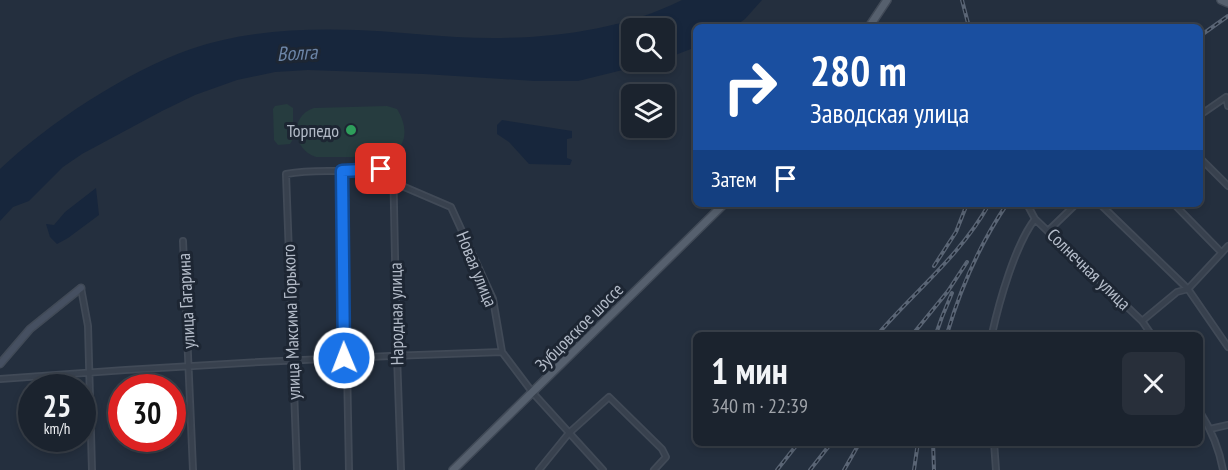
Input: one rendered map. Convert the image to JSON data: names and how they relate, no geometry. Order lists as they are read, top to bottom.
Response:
{
  "streets": {
    "main road": ["Зубцовское шоссе"],
    "street": [
      "Новая улица",
      "Солнечная улица",
      "улица Гагарина",
      "Народная улица",
      "улица Максима Горького"
    ]
  },
  "crossings": [
    ["Новая улица", "Народная улица"],
    ["Новая улица", "Зубцовское шоссе"]
  ],
  "water": ["Волга"],
  "places": ["Торпедо"],
  "page": {
    "turn": ["280 m", "Заводская улица"],
    "then": "Затем",
    "heading": ["1 мин", "340 m · 22:39"],
    "speed": "25 km/h",
    "limit": "30"
  }
}
